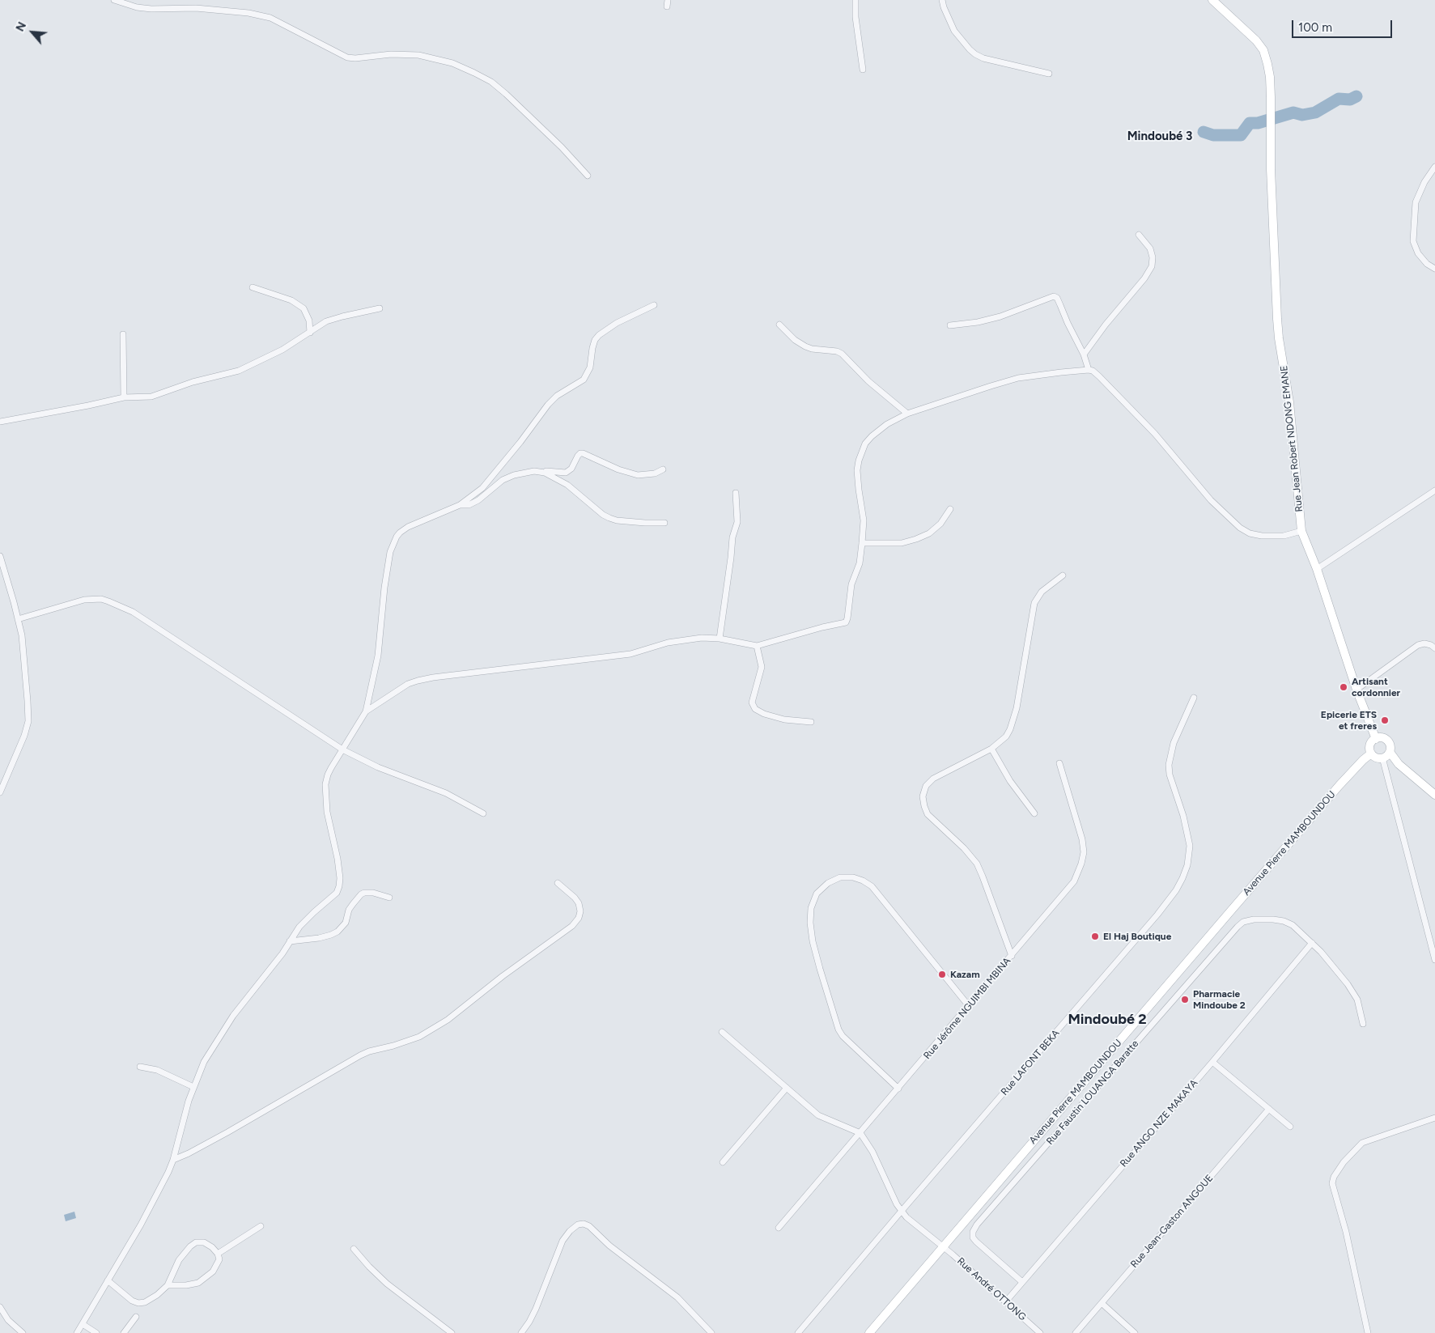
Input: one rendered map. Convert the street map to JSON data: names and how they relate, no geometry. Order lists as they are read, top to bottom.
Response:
{
  "streets": {
    "street": [
      "Rue Jean Robert NDONG EMANE",
      "Avenue Pierre MAMBOUNDOU",
      "Rue Jérôme NGUIMBI MBINA",
      "Rue LAFONT BEKA",
      "Rue Faustin LOUANGA Baratte",
      "Rue ANGO NZE MAKAYA",
      "Rue Jean-Gaston ANGOUE",
      "Rue André OTTONG"
    ]
  },
  "crossings": [
    ["Rue Jean Robert NDONG EMANE", "Avenue Pierre MAMBOUNDOU"],
    ["Avenue Pierre MAMBOUNDOU", "Rue André OTTONG"],
    ["Rue Jérôme NGUIMBI MBINA", "Rue André OTTONG"],
    ["Rue LAFONT BEKA", "Rue André OTTONG"],
    ["Rue Faustin LOUANGA Baratte", "Rue ANGO NZE MAKAYA"],
    ["Rue ANGO NZE MAKAYA", "Rue André OTTONG"]
  ],
  "districts": ["Mindoubé 3", "Mindoubé 2"],
  "places": [
    "Artisant cordonnier",
    "Epicerie ETS et freres",
    "El Haj Boutique",
    "Kazam",
    "Pharmacie Mindoube 2"
  ],
  "scale_bar": "100 m",
  "north": "top left"
}
